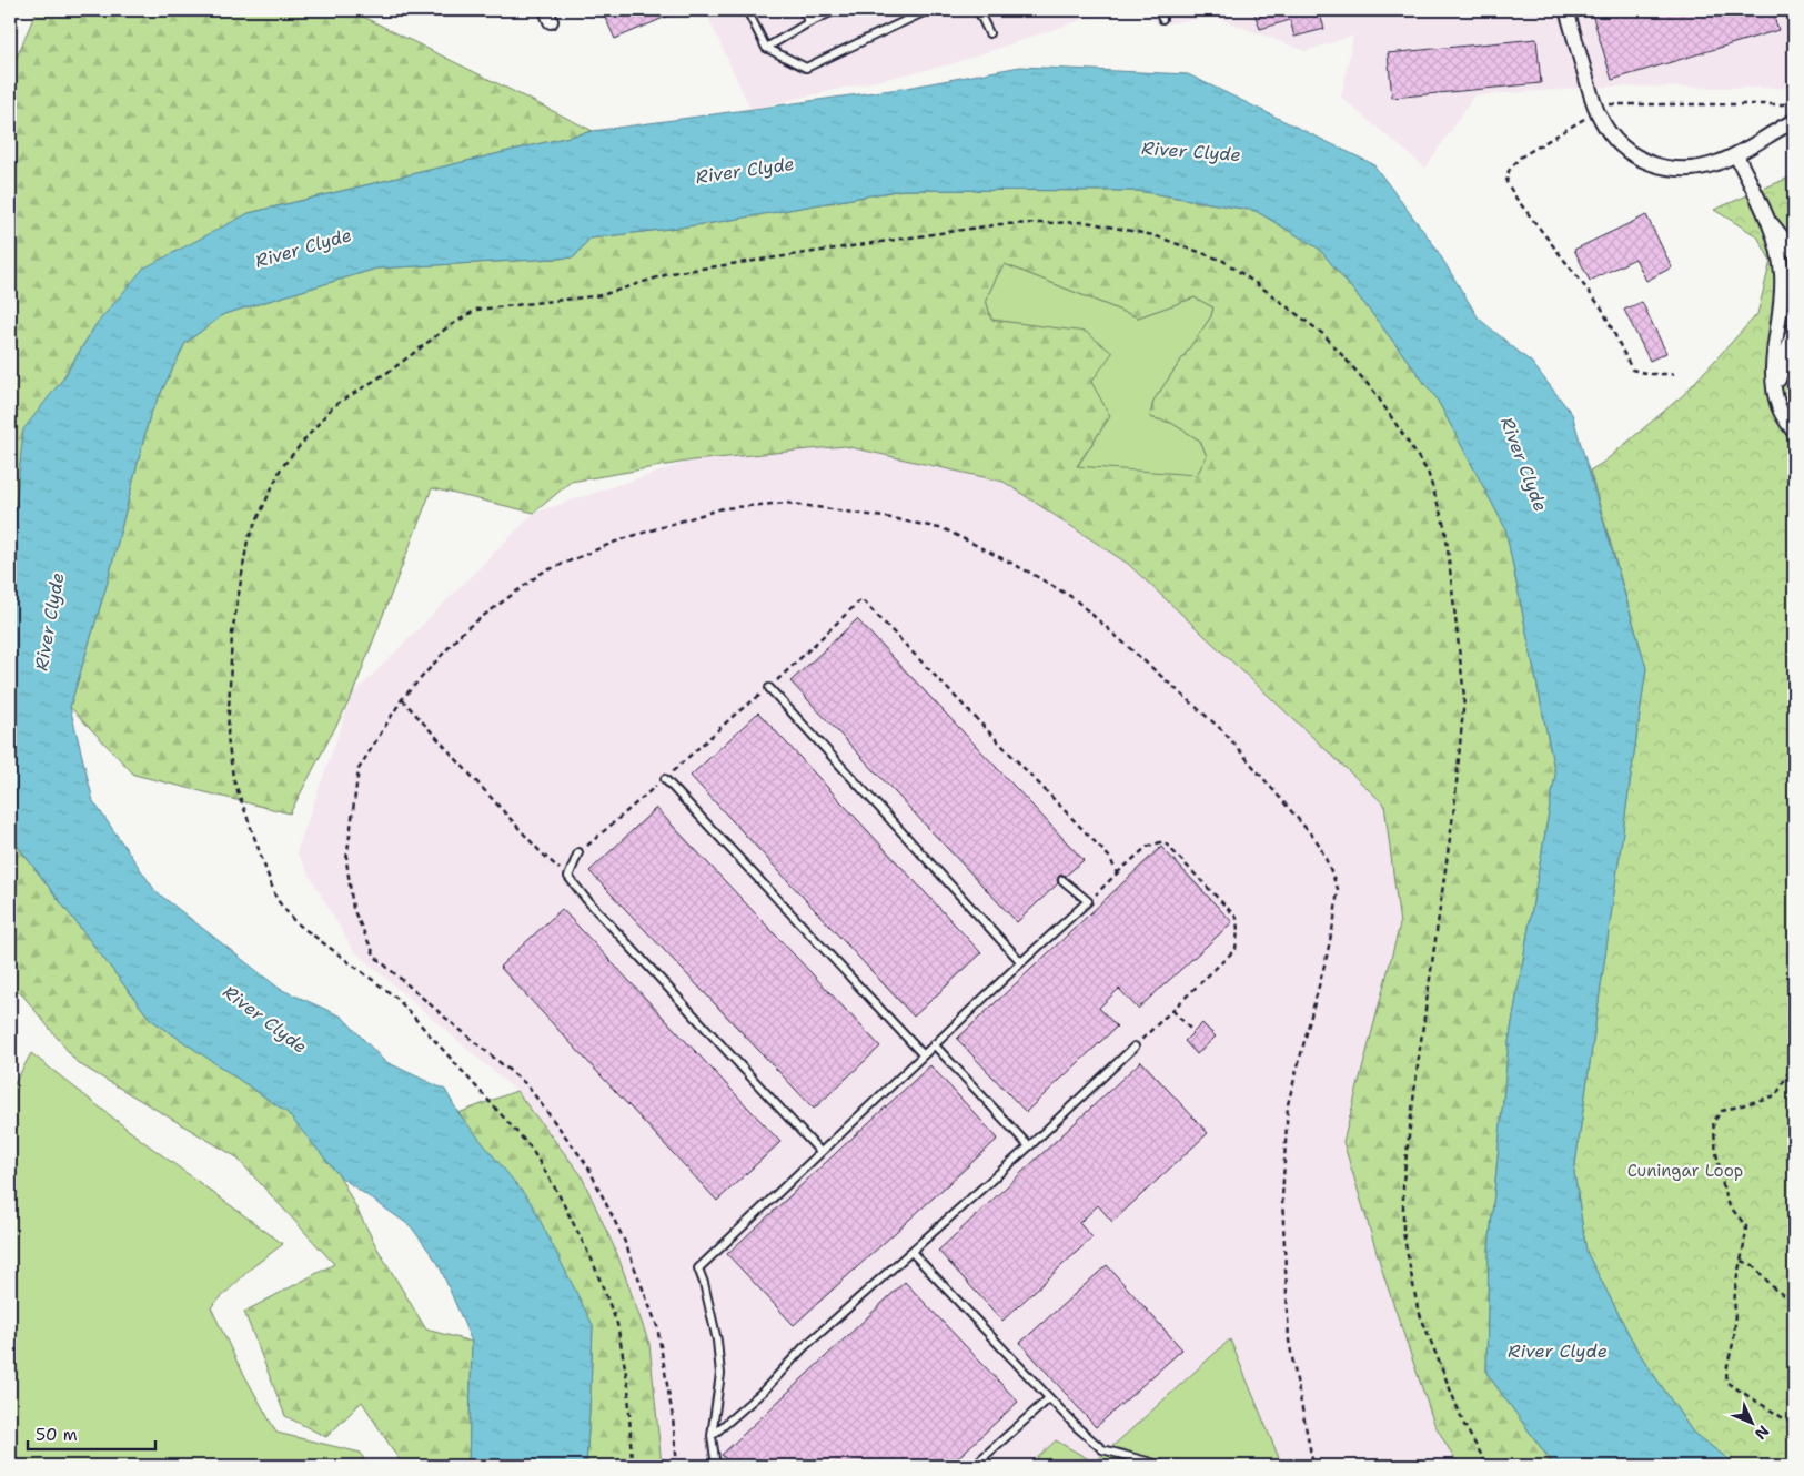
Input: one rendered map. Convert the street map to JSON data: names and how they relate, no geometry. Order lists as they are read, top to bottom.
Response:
{
  "water": ["River Clyde"],
  "parks": ["Cuningar Loop"],
  "scale_bar": "50 m",
  "north": "bottom right"
}
